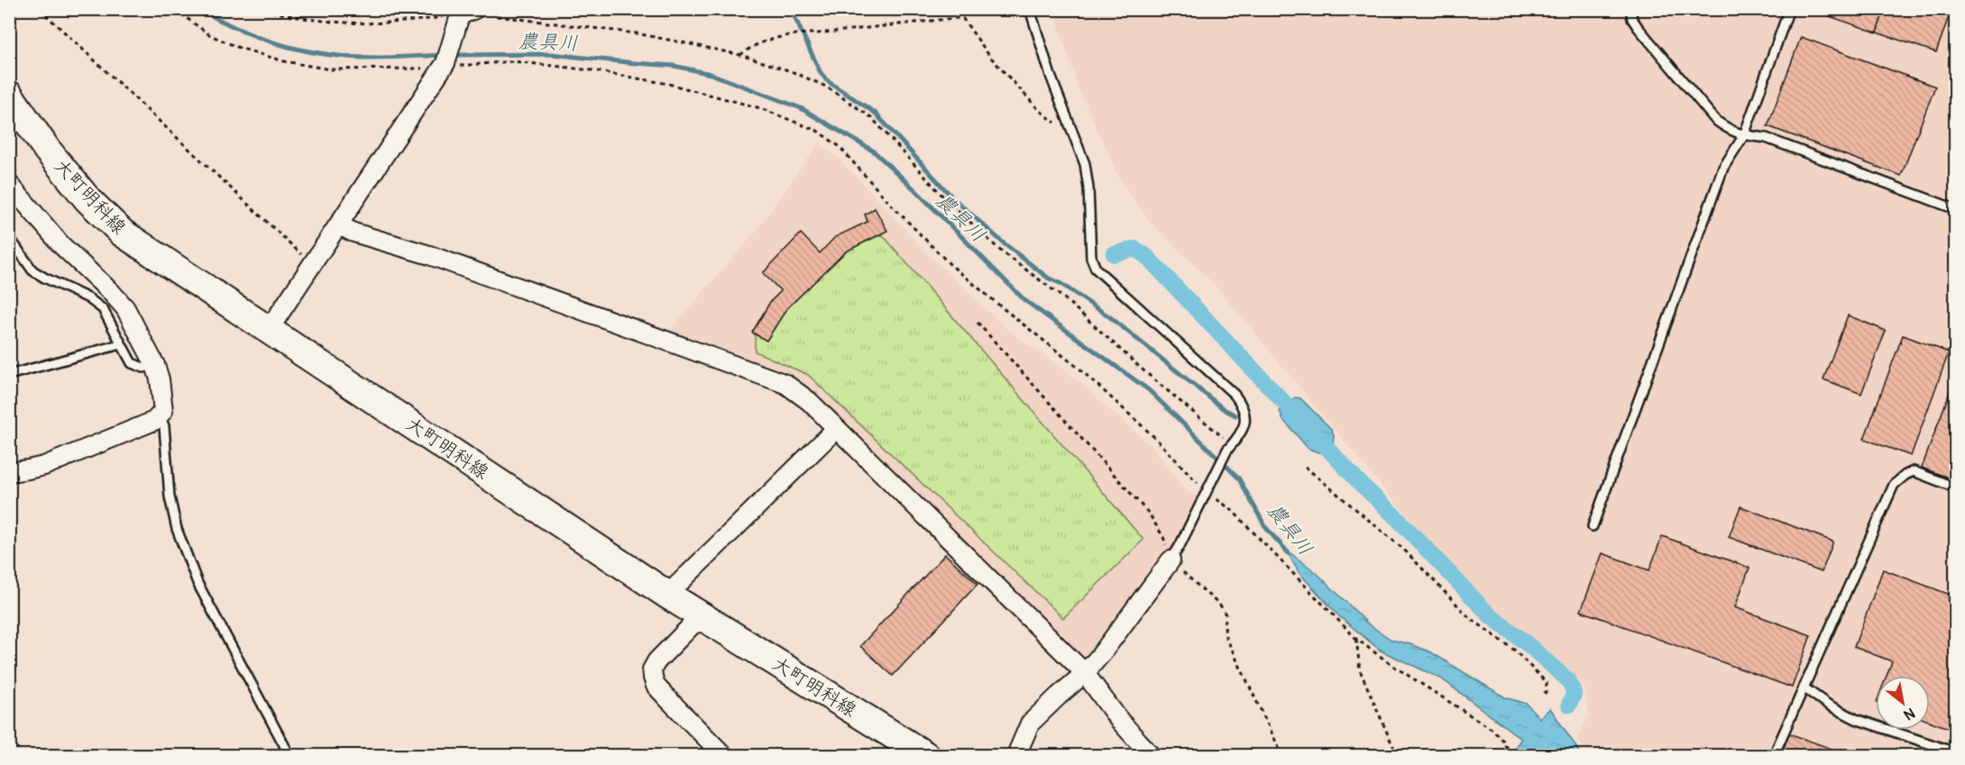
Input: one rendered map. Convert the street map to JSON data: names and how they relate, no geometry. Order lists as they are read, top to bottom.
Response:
{
  "streets": {
    "main road": ["大町明科線"]
  },
  "water": ["農具川"],
  "north": "bottom right"
}
